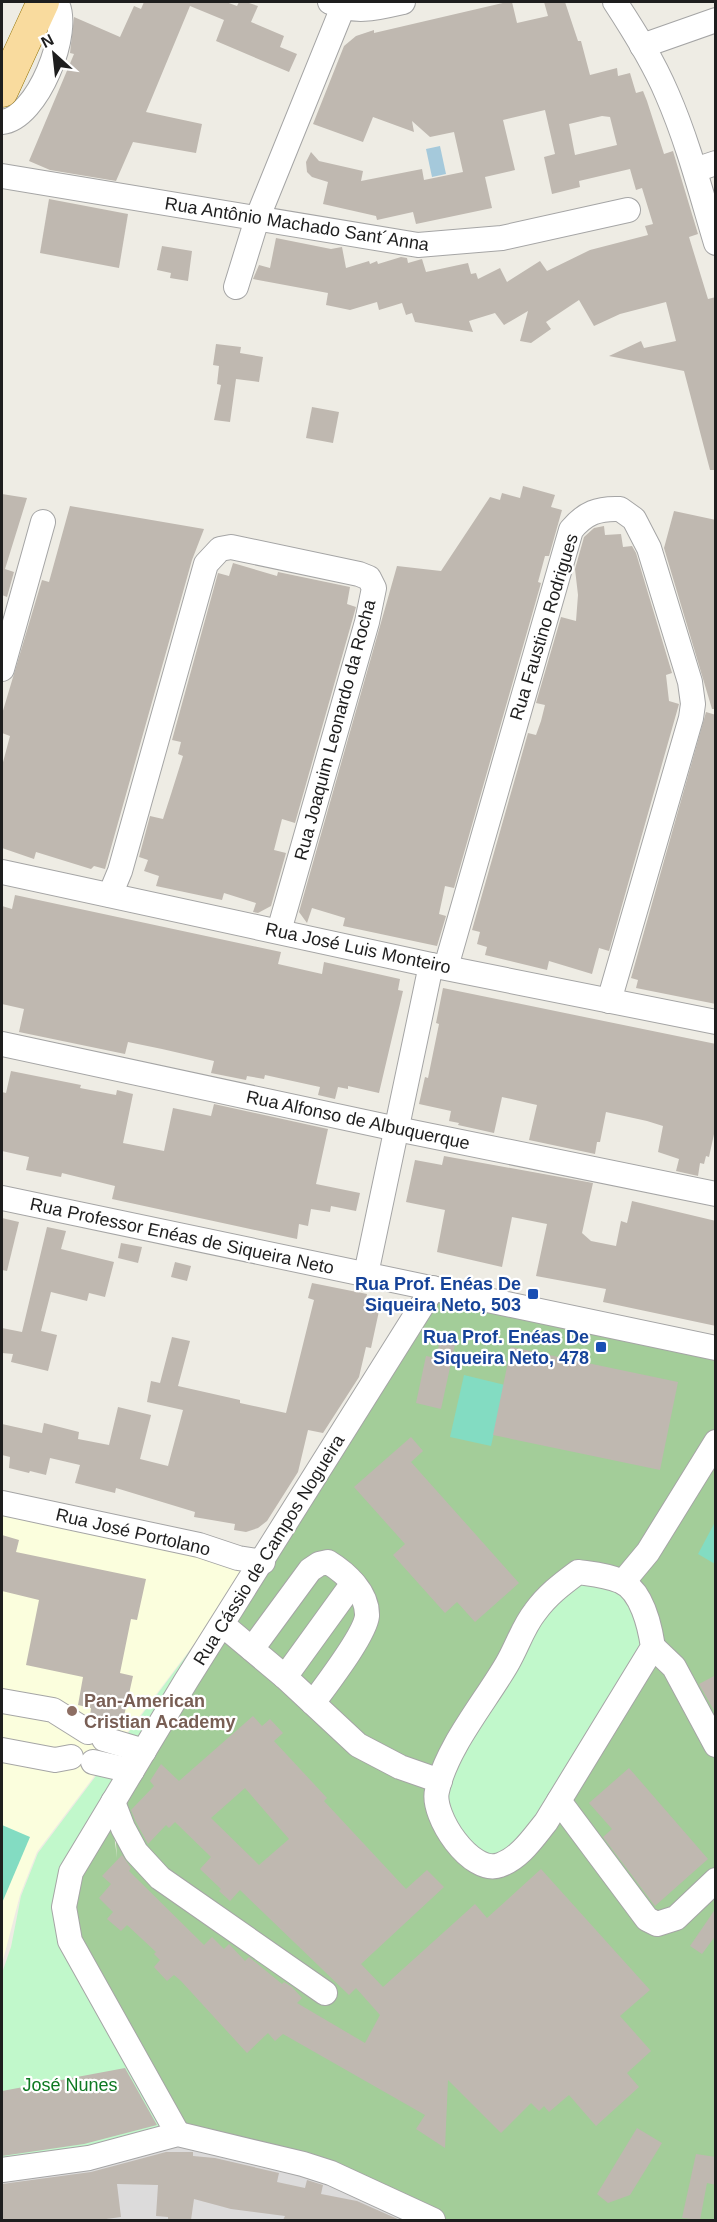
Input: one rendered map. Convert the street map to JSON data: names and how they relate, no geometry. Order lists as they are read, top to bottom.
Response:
{
  "streets": {
    "street": [
      "Rua Antônio Machado Sant´Anna",
      "Rua Faustino Rodrigues",
      "Rua Joaquim Leonardo da Rocha",
      "Rua José Luis Monteiro",
      "Rua Alfonso de Albuquerque",
      "Rua Professor Enéas de Siqueira Neto",
      "Rua José Portolano",
      "Rua Cássio de Campos Nogueira"
    ]
  },
  "crossings": [
    ["Rua Faustino Rodrigues", "Rua José Luis Monteiro"],
    ["Rua Faustino Rodrigues", "Rua Alfonso de Albuquerque"],
    ["Rua Faustino Rodrigues", "Rua Professor Enéas de Siqueira Neto"],
    ["Rua Joaquim Leonardo da Rocha", "Rua José Luis Monteiro"],
    ["Rua Professor Enéas de Siqueira Neto", "Rua Cássio de Campos Nogueira"],
    ["Rua José Portolano", "Rua Cássio de Campos Nogueira"]
  ],
  "parks": ["José Nunes"],
  "places": {
    "transit": ["Rua Prof. Enéas De Siqueira Neto, 503", "Rua Prof. Enéas De Siqueira Neto, 478"],
    "other": ["Pan-American Cristian Academy"]
  },
  "north": "top left"
}
